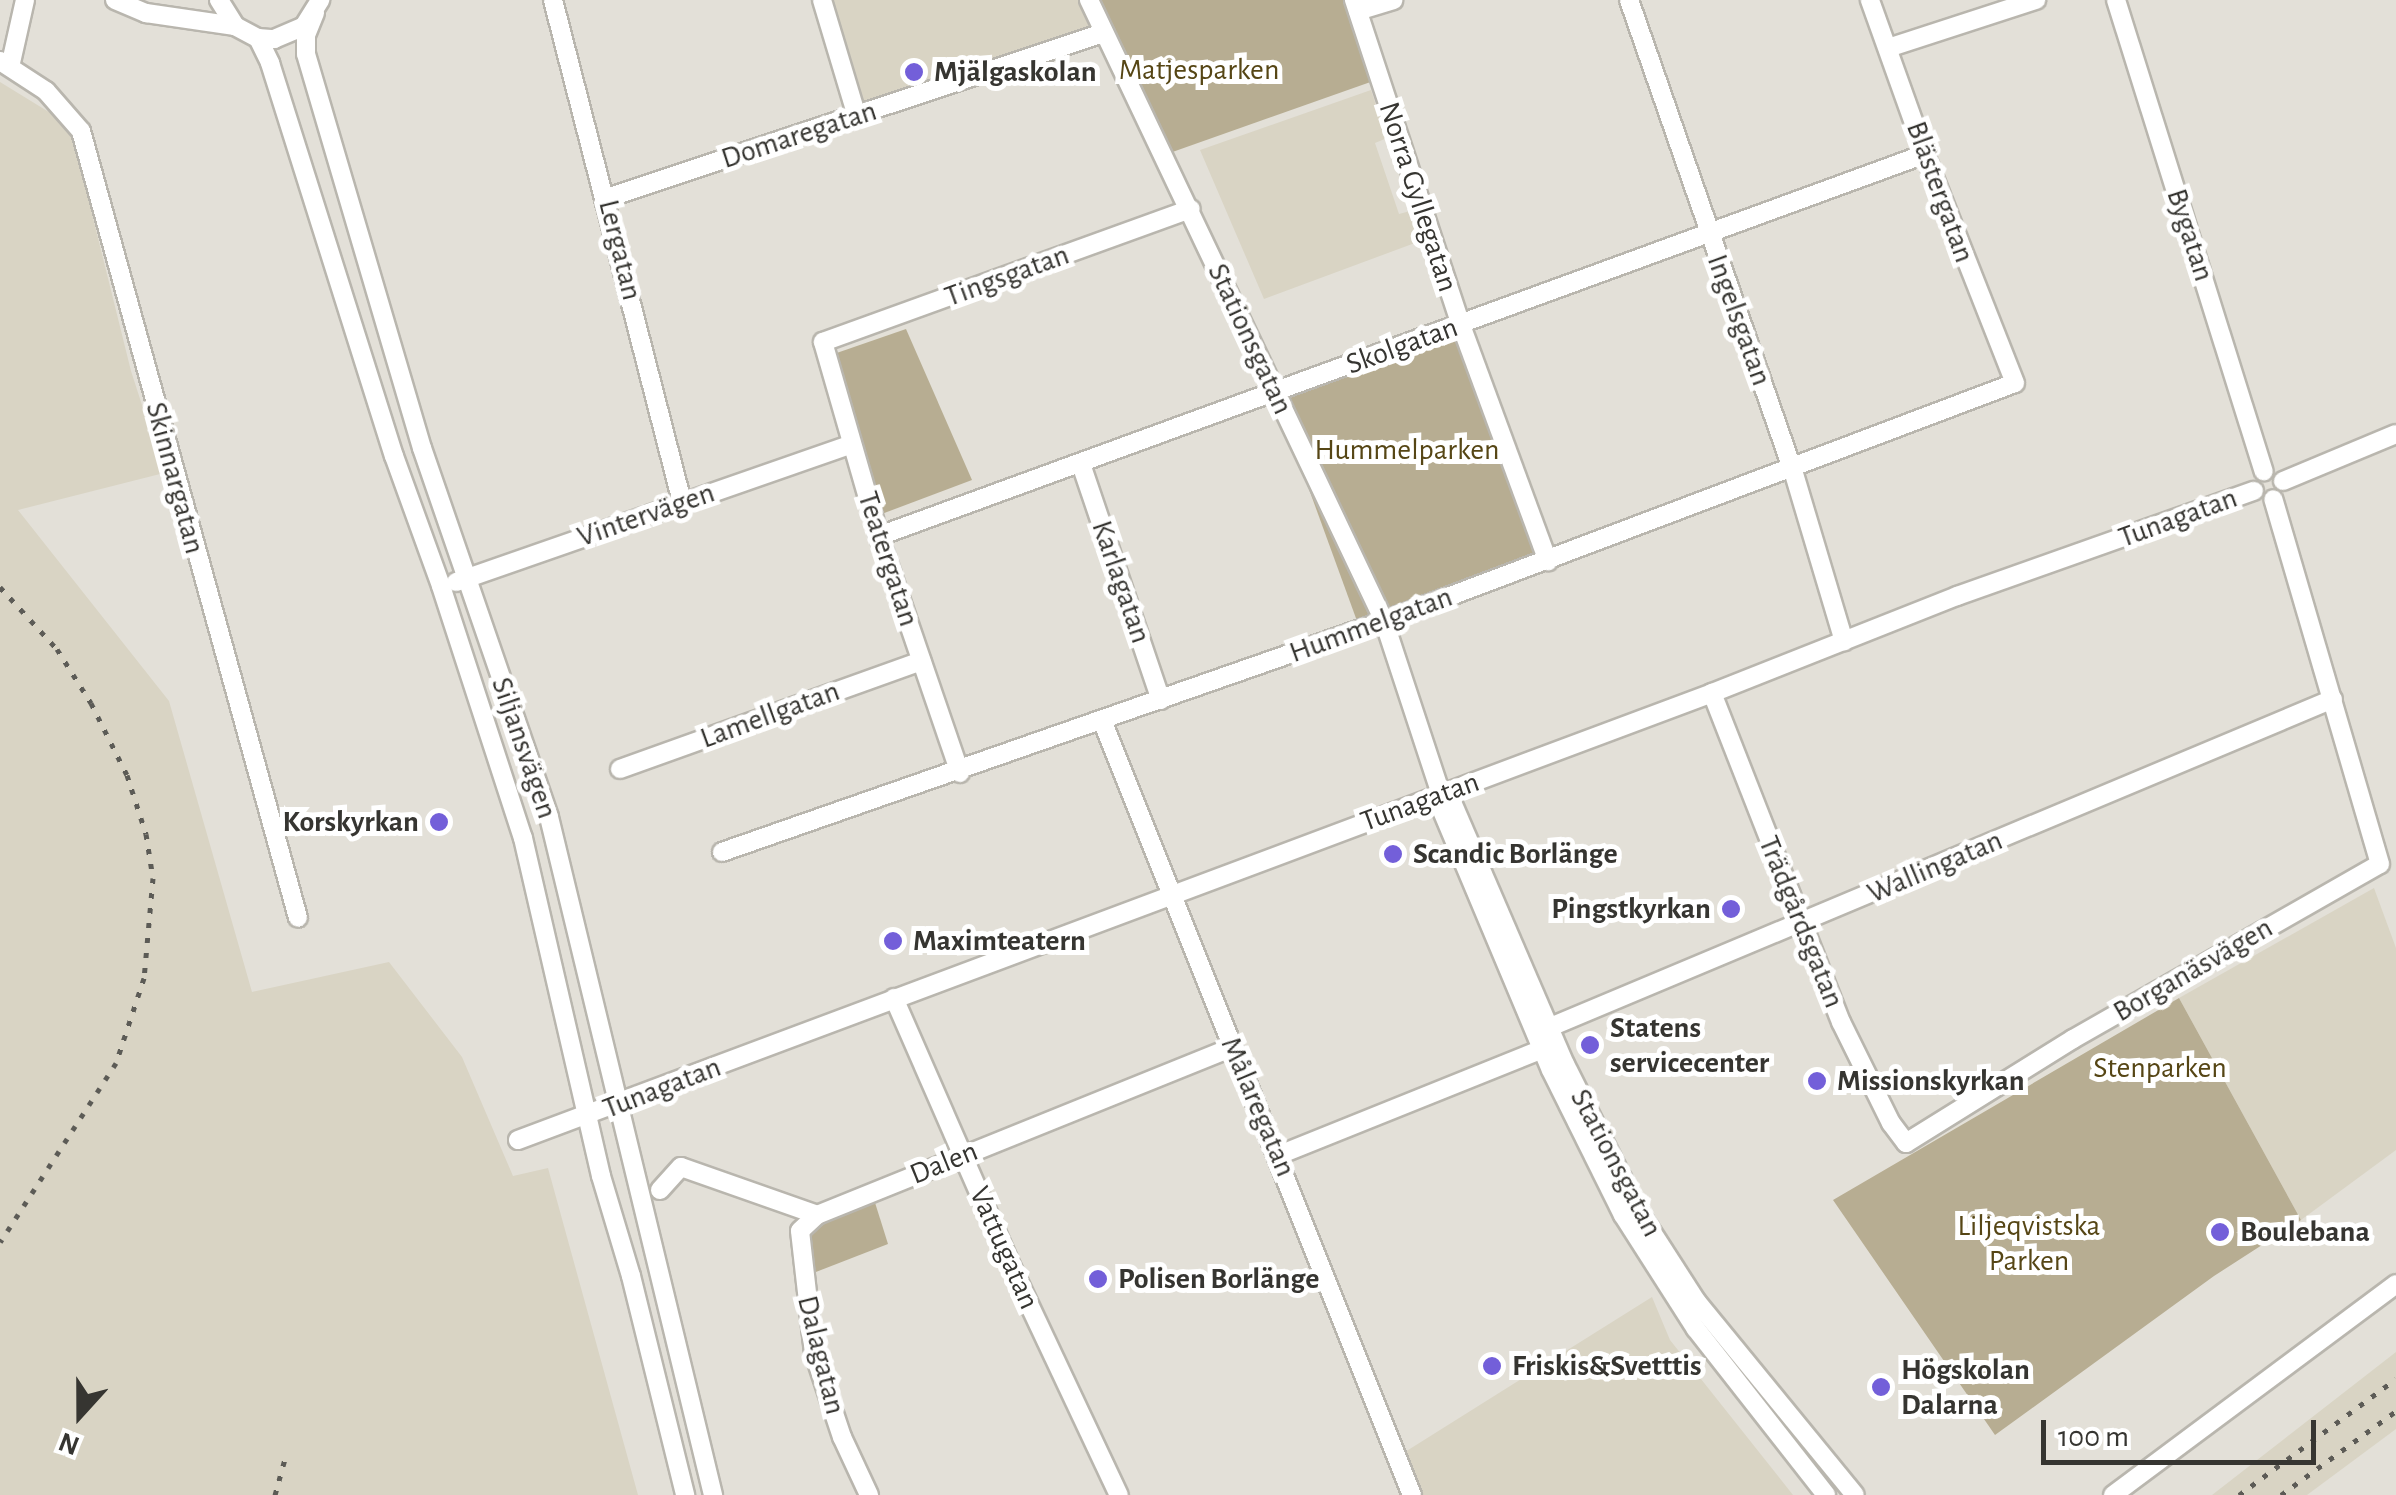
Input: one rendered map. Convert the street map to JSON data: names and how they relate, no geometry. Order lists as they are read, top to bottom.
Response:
{
  "streets": {
    "street": [
      "Domaregatan",
      "Blästergatan",
      "Norra Gyllegatan",
      "Bygatan",
      "Lergatan",
      "Tingsgatan",
      "Ingelsgatan",
      "Stationsgatan",
      "Skolgatan",
      "Skinnargatan",
      "Vintervägen",
      "Tunagatan",
      "Teatergatan",
      "Karlagatan",
      "Hummelgatan",
      "Lamellgatan",
      "Siljansvägen",
      "Wallingatan",
      "Trädgårdsgatan",
      "Borganäsvägen",
      "Målaregatan",
      "Dalen",
      "Vattugatan",
      "Dalagatan"
    ]
  },
  "crossings": [
    ["Domaregatan", "Lergatan"],
    ["Domaregatan", "Stationsgatan"],
    ["Blästergatan", "Skolgatan"],
    ["Blästergatan", "Hummelgatan"],
    ["Norra Gyllegatan", "Skolgatan"],
    ["Norra Gyllegatan", "Hummelgatan"],
    ["Bygatan", "Tunagatan"],
    ["Lergatan", "Vintervägen"],
    ["Tingsgatan", "Stationsgatan"],
    ["Tingsgatan", "Teatergatan"],
    ["Ingelsgatan", "Skolgatan"],
    ["Ingelsgatan", "Tunagatan"],
    ["Ingelsgatan", "Hummelgatan"],
    ["Stationsgatan", "Skolgatan"],
    ["Stationsgatan", "Tunagatan"],
    ["Stationsgatan", "Hummelgatan"],
    ["Stationsgatan", "Wallingatan"],
    ["Skolgatan", "Teatergatan"],
    ["Skolgatan", "Karlagatan"],
    ["Vintervägen", "Teatergatan"],
    ["Vintervägen", "Siljansvägen"],
    ["Tunagatan", "Siljansvägen"],
    ["Tunagatan", "Trädgårdsgatan"],
    ["Tunagatan", "Målaregatan"],
    ["Tunagatan", "Vattugatan"],
    ["Teatergatan", "Hummelgatan"],
    ["Teatergatan", "Lamellgatan"],
    ["Karlagatan", "Hummelgatan"],
    ["Hummelgatan", "Målaregatan"],
    ["Wallingatan", "Trädgårdsgatan"],
    ["Wallingatan", "Borganäsvägen"],
    ["Wallingatan", "Målaregatan"],
    ["Trädgårdsgatan", "Borganäsvägen"],
    ["Målaregatan", "Dalen"],
    ["Dalen", "Vattugatan"],
    ["Dalen", "Dalagatan"]
  ],
  "parks": [
    "Matjesparken",
    "Hummelparken",
    "Stenparken",
    "Liljeqvistska Parken"
  ],
  "places": [
    "Mjälgaskolan",
    "Korskyrkan",
    "Scandic Borlänge",
    "Pingstkyrkan",
    "Maximteatern",
    "Statens servicecenter",
    "Missionskyrkan",
    "Boulebana",
    "Polisen Borlänge",
    "Friskis&Svetttis",
    "Högskolan Dalarna"
  ],
  "scale_bar": "100 m",
  "north": "bottom"
}
